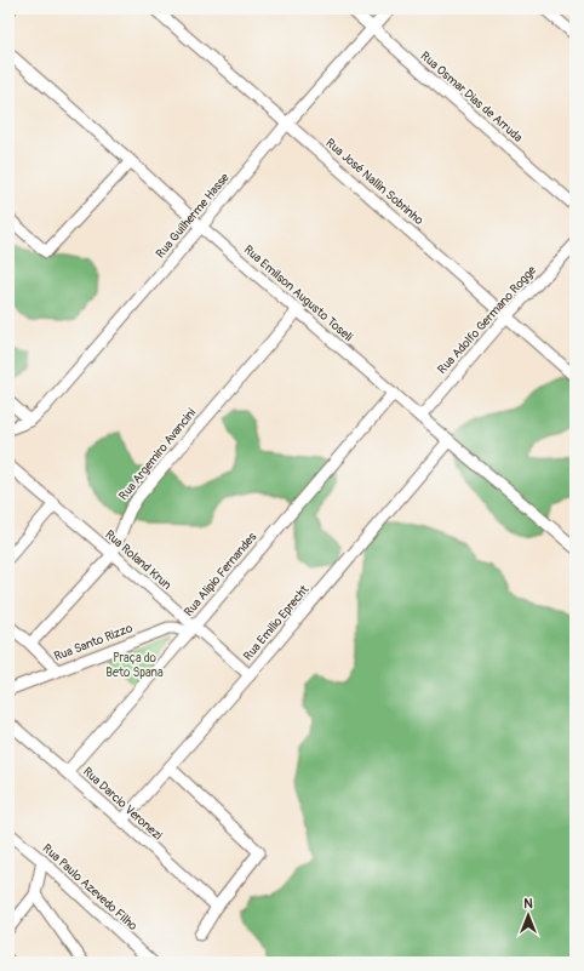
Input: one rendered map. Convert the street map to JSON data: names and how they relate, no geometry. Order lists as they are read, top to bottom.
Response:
{
  "streets": {
    "street": [
      "Rua Osmar Dias de Arruda",
      "Rua José Nallin Sobrinho",
      "Rua Guilherme Hasse",
      "Rua Emilson Augusto Toseli",
      "Rua Adolfo Germano Rogge",
      "Rua Argemiro Avancini",
      "Rua Roland Krun",
      "Rua Alipio Fernandes",
      "Rua Emilio Eprecht",
      "Rua Santo Rizzo",
      "Rua Darcio Veronezi",
      "Rua Paulo Azevedo Filho"
    ]
  },
  "crossings": [
    ["Rua Osmar Dias de Arruda", "Rua Guilherme Hasse"],
    ["Rua José Nallin Sobrinho", "Rua Guilherme Hasse"],
    ["Rua José Nallin Sobrinho", "Rua Adolfo Germano Rogge"],
    ["Rua Guilherme Hasse", "Rua Emilson Augusto Toseli"],
    ["Rua Emilson Augusto Toseli", "Rua Adolfo Germano Rogge"],
    ["Rua Emilson Augusto Toseli", "Rua Argemiro Avancini"],
    ["Rua Emilson Augusto Toseli", "Rua Alipio Fernandes"],
    ["Rua Emilson Augusto Toseli", "Rua Emilio Eprecht"],
    ["Rua Argemiro Avancini", "Rua Roland Krun"],
    ["Rua Roland Krun", "Rua Alipio Fernandes"],
    ["Rua Roland Krun", "Rua Emilio Eprecht"],
    ["Rua Roland Krun", "Rua Santo Rizzo"],
    ["Rua Alipio Fernandes", "Rua Santo Rizzo"],
    ["Rua Alipio Fernandes", "Rua Darcio Veronezi"],
    ["Rua Emilio Eprecht", "Rua Darcio Veronezi"]
  ],
  "parks": ["Praça do Beto Spana"],
  "north": "top"
}
